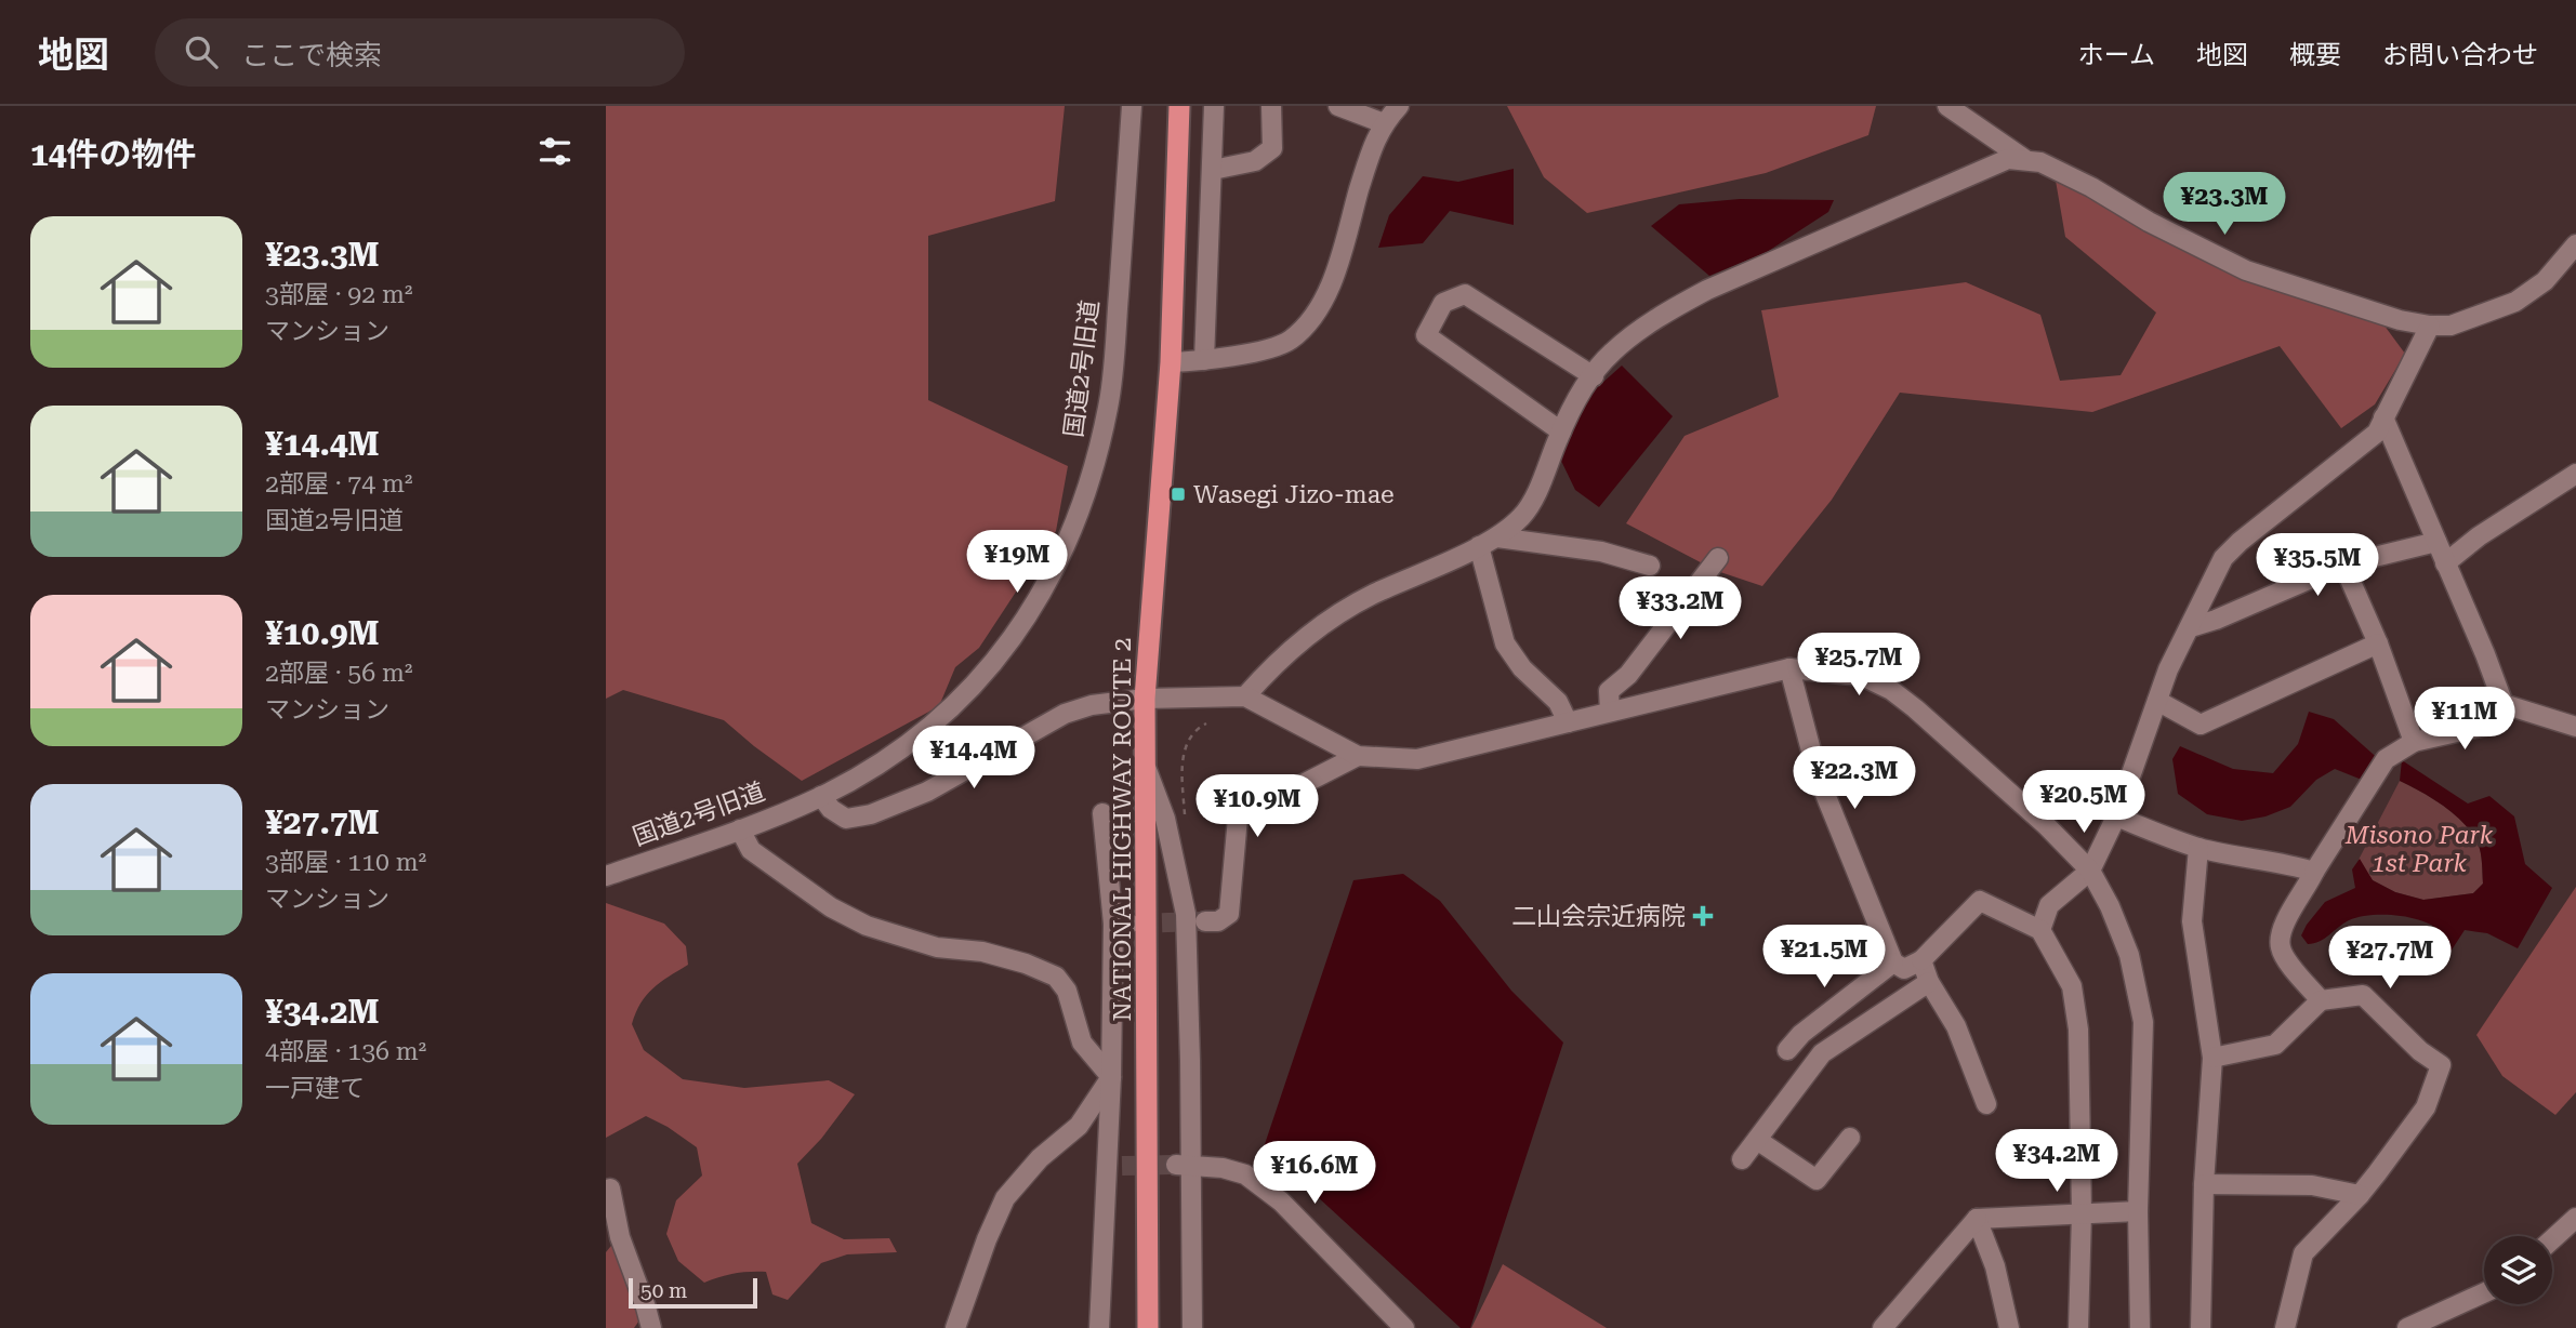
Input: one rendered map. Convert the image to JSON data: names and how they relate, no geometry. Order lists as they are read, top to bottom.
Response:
{
  "streets": {
    "highway": ["NATIONAL HIGHWAY ROUTE 2"],
    "street": ["国道2号旧道"]
  },
  "parks": ["Misono Park 1st Park"],
  "places": {
    "transit": ["Wasegi Jizo-mae"],
    "health": ["二山会宗近病院"]
  },
  "scale_bar": "50 m",
  "page": {
    "header": "地図",
    "search": "ここで検索",
    "nav": [
      "ホーム",
      "地図",
      "概要",
      "お問い合わせ"
    ],
    "heading": "14件の物件",
    "price": [
      "¥23.3M",
      "¥19M",
      "¥35.5M",
      "¥33.2M",
      "¥25.7M",
      "¥11M",
      "¥14.4M",
      "¥22.3M",
      "¥20.5M",
      "¥10.9M",
      "¥21.5M",
      "¥27.7M",
      "¥34.2M",
      "¥16.6M"
    ],
    "list": [
      {
        "name": "¥23.3M",
        "note": "3部屋 · 92 m² · マンション"
      },
      {
        "name": "¥14.4M",
        "note": "2部屋 · 74 m² · 国道2号旧道"
      },
      {
        "name": "¥10.9M",
        "note": "2部屋 · 56 m² · マンション"
      },
      {
        "name": "¥27.7M",
        "note": "3部屋 · 110 m² · マンション"
      },
      {
        "name": "¥34.2M",
        "note": "4部屋 · 136 m² · 一戸建て"
      }
    ],
    "scale": "50 m"
  }
}
